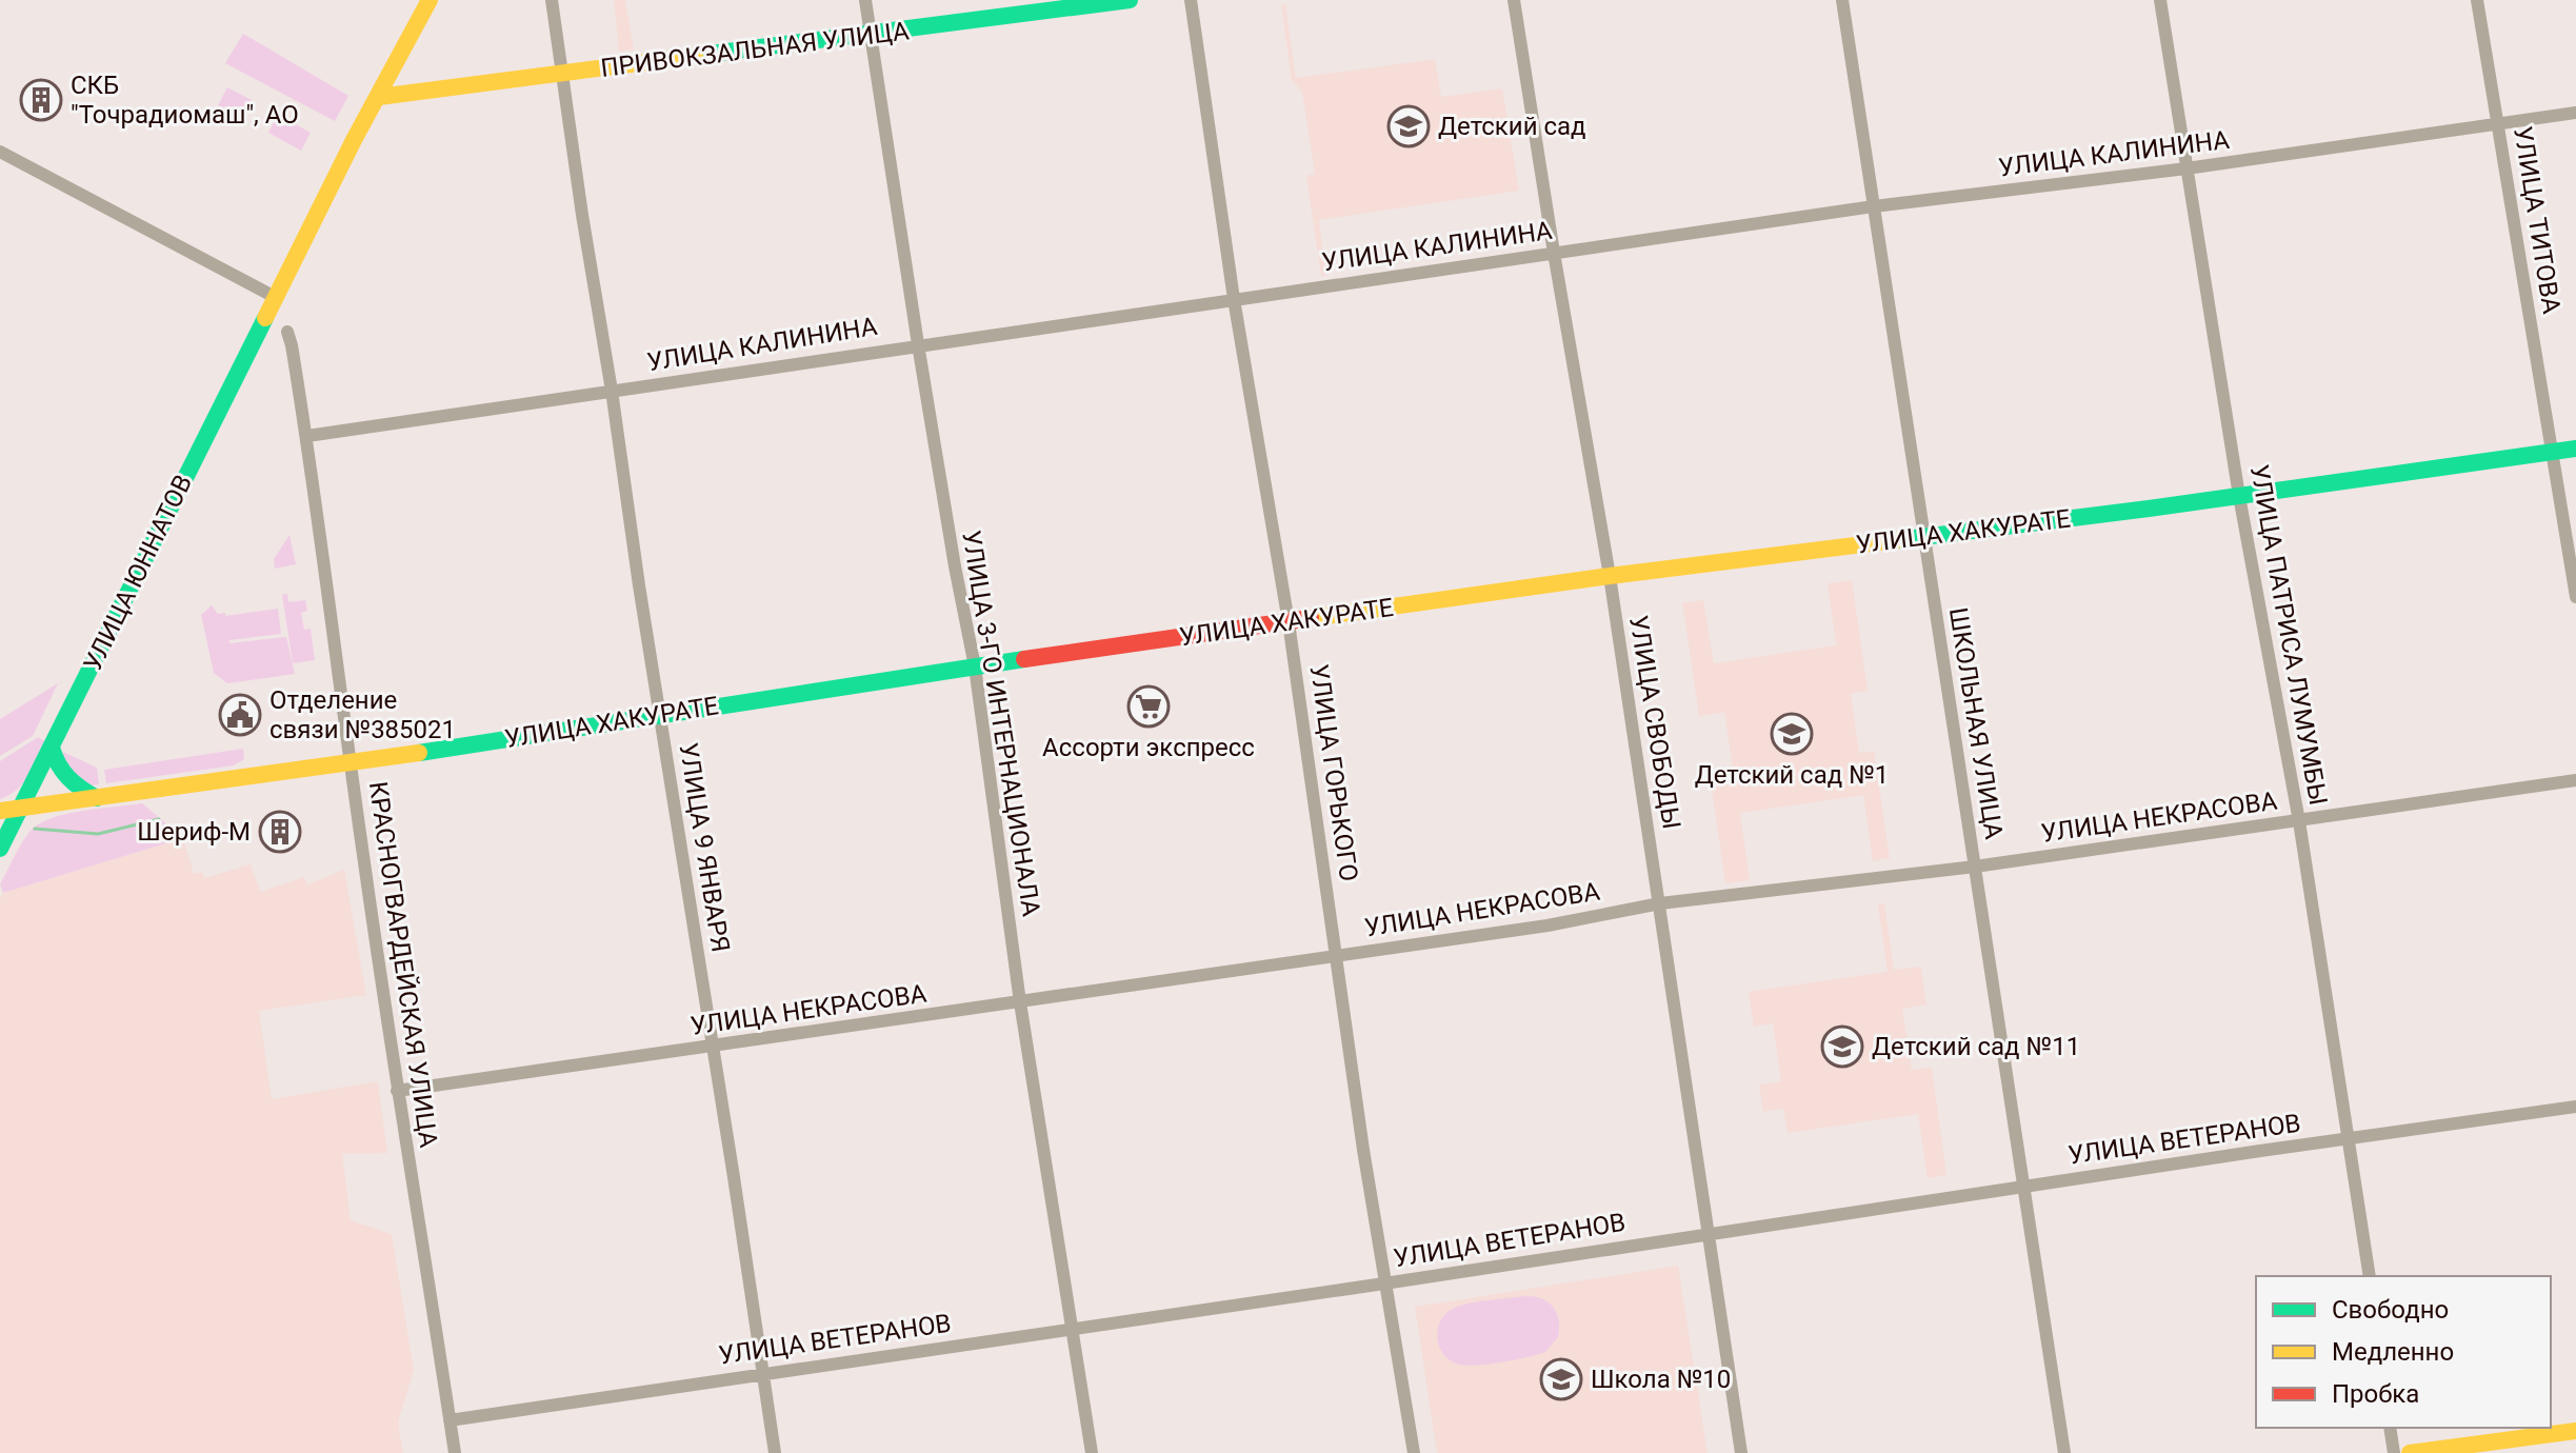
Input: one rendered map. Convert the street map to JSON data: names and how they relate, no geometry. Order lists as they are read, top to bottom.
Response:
{
  "streets": {
    "main road": ["ПРИВОКЗАЛЬНАЯ УЛИЦА", "УЛИЦА ХАКУРАТЕ", "УЛИЦА ЮННАТОВ"],
    "street": [
      "УЛИЦА КАЛИНИНА",
      "УЛИЦА ТИТОВА",
      "УЛИЦА ПАТРИСА ЛУМУМБЫ",
      "УЛИЦА СВОБОДЫ",
      "УЛИЦА 3-ГО ИНТЕРНАЦИОНАЛА",
      "ШКОЛЬНАЯ УЛИЦА",
      "УЛИЦА ГОРЬКОГО",
      "УЛИЦА НЕКРАСОВА",
      "УЛИЦА 9 ЯНВАРЯ",
      "КРАСНОГВАРДЕЙСКАЯ УЛИЦА",
      "УЛИЦА ВЕТЕРАНОВ"
    ]
  },
  "crossings": [
    ["ПРИВОКЗАЛЬНАЯ УЛИЦА", "УЛИЦА ЮННАТОВ"],
    ["ПРИВОКЗАЛЬНАЯ УЛИЦА", "УЛИЦА 3-ГО ИНТЕРНАЦИОНАЛА"],
    ["ПРИВОКЗАЛЬНАЯ УЛИЦА", "УЛИЦА 9 ЯНВАРЯ"],
    ["УЛИЦА КАЛИНИНА", "УЛИЦА ТИТОВА"],
    ["УЛИЦА КАЛИНИНА", "УЛИЦА ПАТРИСА ЛУМУМБЫ"],
    ["УЛИЦА КАЛИНИНА", "УЛИЦА СВОБОДЫ"],
    ["УЛИЦА КАЛИНИНА", "УЛИЦА 3-ГО ИНТЕРНАЦИОНАЛА"],
    ["УЛИЦА КАЛИНИНА", "ШКОЛЬНАЯ УЛИЦА"],
    ["УЛИЦА КАЛИНИНА", "УЛИЦА ГОРЬКОГО"],
    ["УЛИЦА КАЛИНИНА", "УЛИЦА 9 ЯНВАРЯ"],
    ["УЛИЦА КАЛИНИНА", "КРАСНОГВАРДЕЙСКАЯ УЛИЦА"],
    ["УЛИЦА ТИТОВА", "УЛИЦА ХАКУРАТЕ"],
    ["УЛИЦА ХАКУРАТЕ", "УЛИЦА ЮННАТОВ"],
    ["УЛИЦА ХАКУРАТЕ", "УЛИЦА ПАТРИСА ЛУМУМБЫ"],
    ["УЛИЦА ХАКУРАТЕ", "УЛИЦА СВОБОДЫ"],
    ["УЛИЦА ХАКУРАТЕ", "УЛИЦА 3-ГО ИНТЕРНАЦИОНАЛА"],
    ["УЛИЦА ХАКУРАТЕ", "ШКОЛЬНАЯ УЛИЦА"],
    ["УЛИЦА ХАКУРАТЕ", "УЛИЦА ГОРЬКОГО"],
    ["УЛИЦА ХАКУРАТЕ", "УЛИЦА 9 ЯНВАРЯ"],
    ["УЛИЦА ХАКУРАТЕ", "КРАСНОГВАРДЕЙСКАЯ УЛИЦА"],
    ["УЛИЦА ПАТРИСА ЛУМУМБЫ", "УЛИЦА НЕКРАСОВА"],
    ["УЛИЦА ПАТРИСА ЛУМУМБЫ", "УЛИЦА ВЕТЕРАНОВ"],
    ["УЛИЦА СВОБОДЫ", "УЛИЦА НЕКРАСОВА"],
    ["УЛИЦА СВОБОДЫ", "УЛИЦА ВЕТЕРАНОВ"],
    ["УЛИЦА 3-ГО ИНТЕРНАЦИОНАЛА", "УЛИЦА НЕКРАСОВА"],
    ["УЛИЦА 3-ГО ИНТЕРНАЦИОНАЛА", "УЛИЦА ВЕТЕРАНОВ"],
    ["ШКОЛЬНАЯ УЛИЦА", "УЛИЦА НЕКРАСОВА"],
    ["ШКОЛЬНАЯ УЛИЦА", "УЛИЦА ВЕТЕРАНОВ"],
    ["УЛИЦА ГОРЬКОГО", "УЛИЦА НЕКРАСОВА"],
    ["УЛИЦА ГОРЬКОГО", "УЛИЦА ВЕТЕРАНОВ"],
    ["УЛИЦА НЕКРАСОВА", "УЛИЦА 9 ЯНВАРЯ"],
    ["УЛИЦА НЕКРАСОВА", "КРАСНОГВАРДЕЙСКАЯ УЛИЦА"],
    ["УЛИЦА 9 ЯНВАРЯ", "УЛИЦА ВЕТЕРАНОВ"],
    ["КРАСНОГВАРДЕЙСКАЯ УЛИЦА", "УЛИЦА ВЕТЕРАНОВ"]
  ],
  "places": {
    "building": ["СКБ \"Точрадиомаш\", АО", "Шериф-М"],
    "school or university": [
      "Детский сад",
      "Детский сад №1",
      "Детский сад №11",
      "Школа №10"
    ],
    "supermarket": ["Ассорти экспресс"],
    "public building": ["Отделение связи №385021"]
  },
  "legend": ["Свободно", "Медленно", "Пробка"]
}
